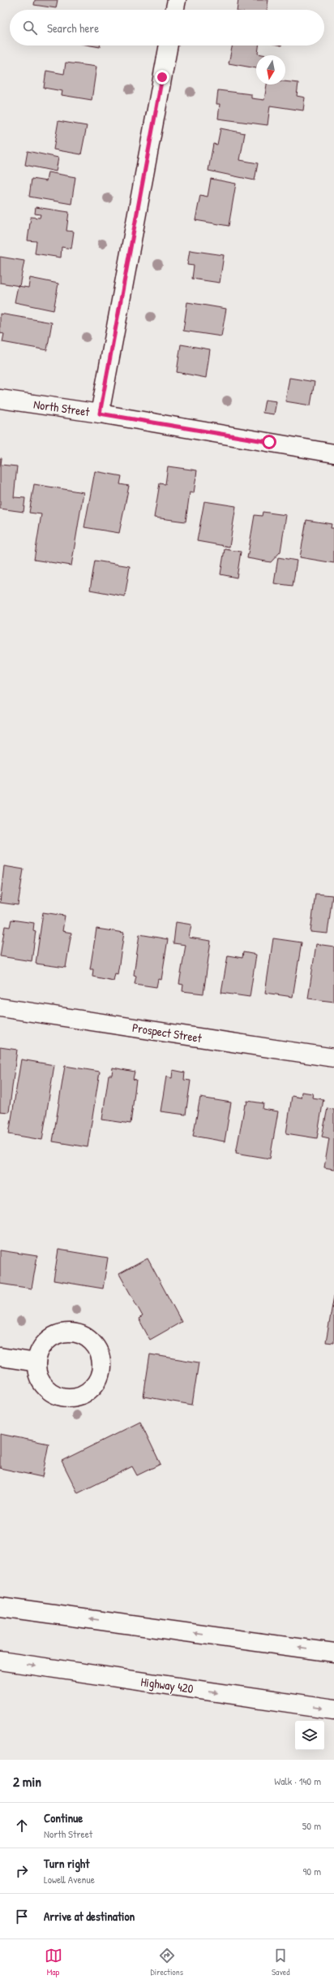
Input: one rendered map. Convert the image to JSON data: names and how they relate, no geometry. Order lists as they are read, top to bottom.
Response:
{
  "streets": {
    "main road": ["North Street", "Prospect Street", "Highway 420"]
  },
  "north": "bottom",
  "page": {
    "search": "Search here",
    "heading": ["2 min", "Walk · 140 m"],
    "list": [
      ["Continue", "North Street", "50 m"],
      ["Turn right", "Lowell Avenue", "90 m"],
      "Arrive at destination"
    ],
    "nav": ["Map", "Directions", "Saved"]
  }
}
